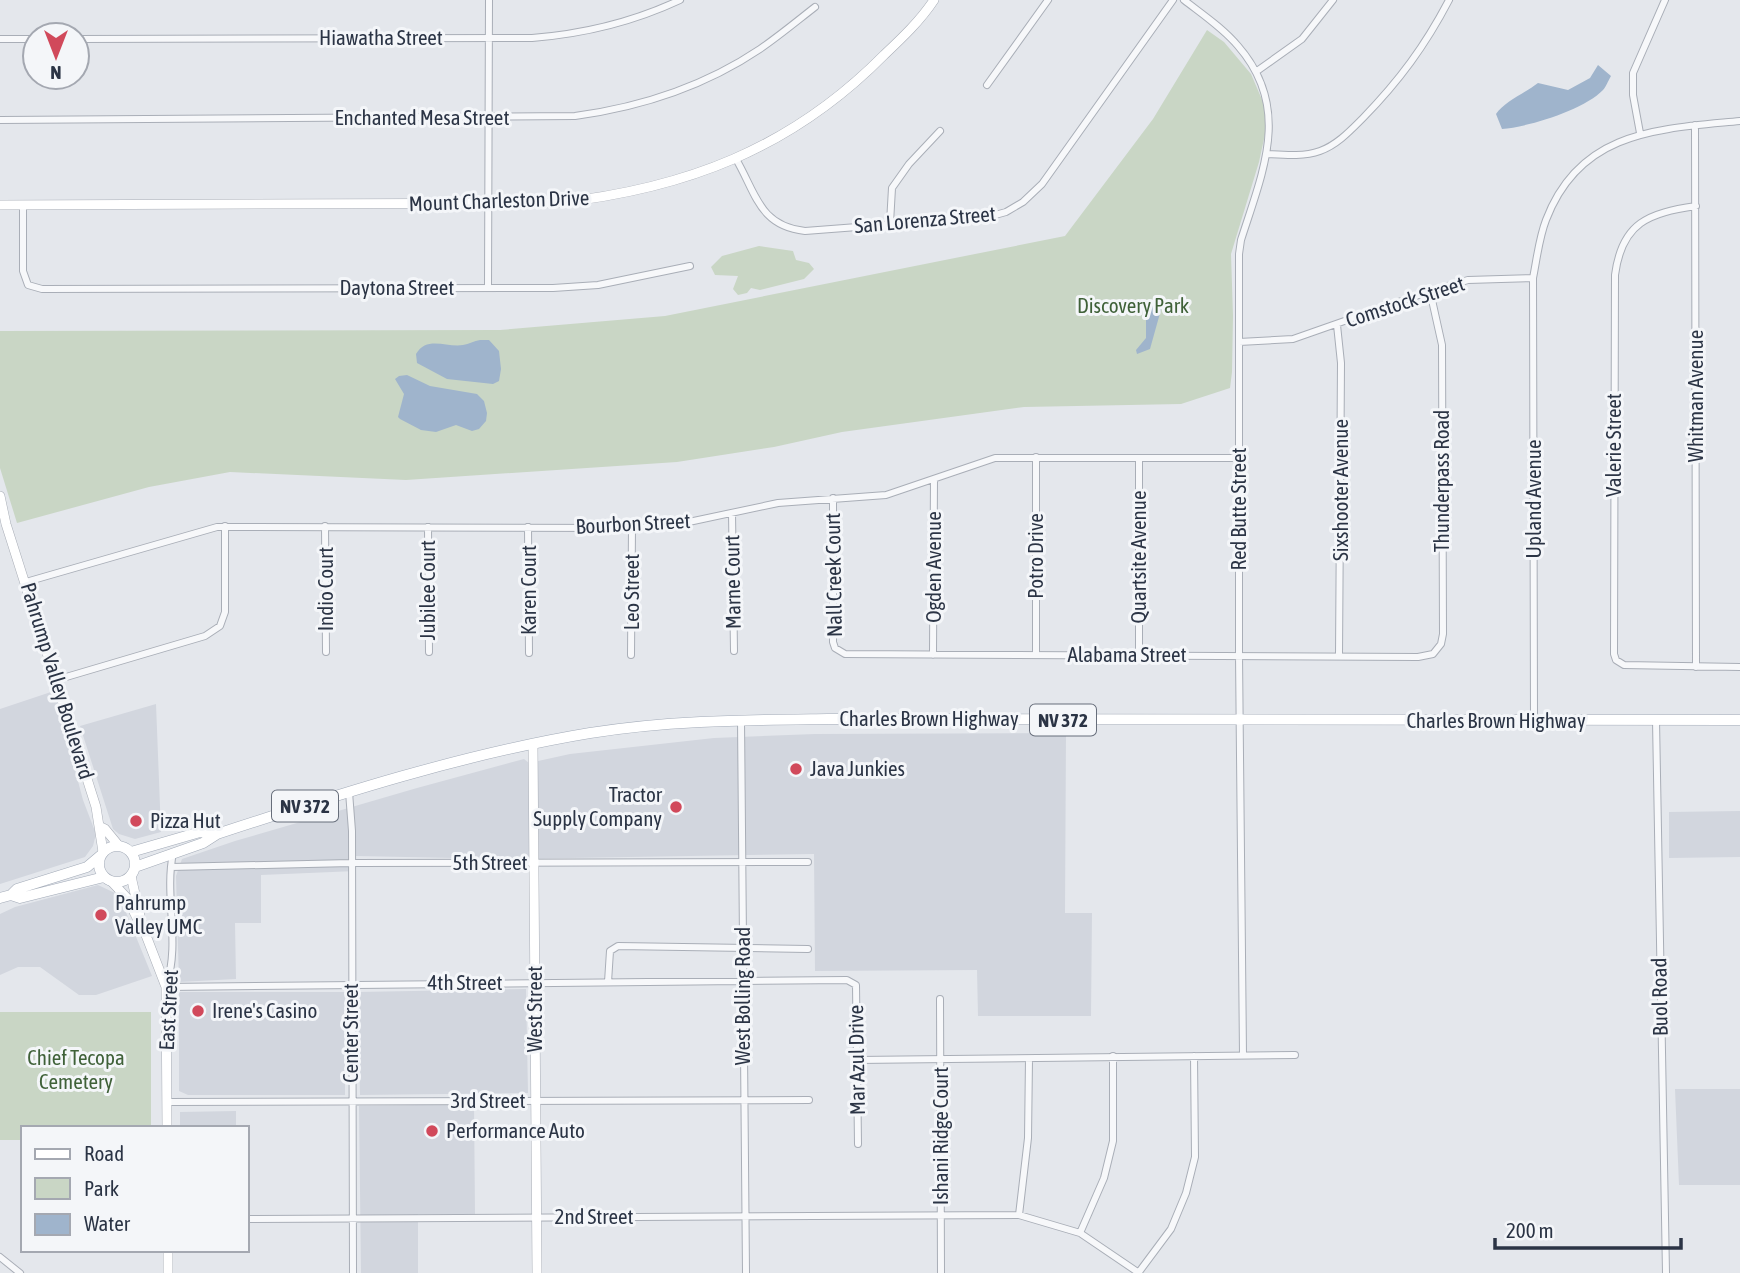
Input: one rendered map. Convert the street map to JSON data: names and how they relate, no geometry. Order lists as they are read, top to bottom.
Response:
{
  "streets": {
    "main road": ["Charles Brown Highway", "NV 372"],
    "street": [
      "Hiawatha Street",
      "Enchanted Mesa Street",
      "Mount Charleston Drive",
      "San Lorenza Street",
      "Daytona Street",
      "Comstock Street",
      "Whitman Avenue",
      "Valerie Street",
      "Thunderpass Road",
      "Sixshooter Avenue",
      "Upland Avenue",
      "Red Butte Street",
      "Bourbon Street",
      "Potro Drive",
      "Quartsite Avenue",
      "Ogden Avenue",
      "Nall Creek Court",
      "Marne Court",
      "Indio Court",
      "Jubilee Court",
      "Karen Court",
      "Leo Street",
      "Alabama Street",
      "Pahrump Valley Boulevard",
      "5th Street",
      "4th Street",
      "West Bolling Road",
      "Buol Road",
      "West Street",
      "East Street",
      "Center Street",
      "Mar Azul Drive",
      "3rd Street",
      "Ishani Ridge Court",
      "2nd Street"
    ]
  },
  "crossings": [
    ["Mount Charleston Drive", "San Lorenza Street"],
    ["Mount Charleston Drive", "Daytona Street"],
    ["Comstock Street", "Thunderpass Road"],
    ["Comstock Street", "Sixshooter Avenue"],
    ["Comstock Street", "Upland Avenue"],
    ["Comstock Street", "Red Butte Street"],
    ["Whitman Avenue", "Valerie Street"],
    ["Thunderpass Road", "Alabama Street"],
    ["Sixshooter Avenue", "Alabama Street"],
    ["Upland Avenue", "Charles Brown Highway"],
    ["Red Butte Street", "Bourbon Street"],
    ["Red Butte Street", "Alabama Street"],
    ["Red Butte Street", "Charles Brown Highway"],
    ["Bourbon Street", "Potro Drive"],
    ["Bourbon Street", "Quartsite Avenue"],
    ["Bourbon Street", "Ogden Avenue"],
    ["Bourbon Street", "Nall Creek Court"],
    ["Bourbon Street", "Marne Court"],
    ["Bourbon Street", "Indio Court"],
    ["Bourbon Street", "Jubilee Court"],
    ["Bourbon Street", "Karen Court"],
    ["Bourbon Street", "Leo Street"],
    ["Bourbon Street", "Pahrump Valley Boulevard"],
    ["Potro Drive", "Alabama Street"],
    ["Quartsite Avenue", "Alabama Street"],
    ["Ogden Avenue", "Alabama Street"],
    ["Nall Creek Court", "Alabama Street"],
    ["Pahrump Valley Boulevard", "Charles Brown Highway"],
    ["Pahrump Valley Boulevard", "NV 372"],
    ["Charles Brown Highway", "NV 372"],
    ["Charles Brown Highway", "West Bolling Road"],
    ["Charles Brown Highway", "Buol Road"],
    ["Charles Brown Highway", "West Street"],
    ["Charles Brown Highway", "East Street"],
    ["Charles Brown Highway", "Center Street"],
    ["5th Street", "West Bolling Road"],
    ["5th Street", "West Street"],
    ["5th Street", "East Street"],
    ["5th Street", "Center Street"],
    ["4th Street", "West Bolling Road"],
    ["4th Street", "West Street"],
    ["4th Street", "East Street"],
    ["4th Street", "Center Street"],
    ["4th Street", "Mar Azul Drive"],
    ["West Bolling Road", "3rd Street"],
    ["West Bolling Road", "2nd Street"],
    ["West Street", "3rd Street"],
    ["West Street", "2nd Street"],
    ["East Street", "3rd Street"],
    ["Center Street", "3rd Street"],
    ["Center Street", "2nd Street"],
    ["Ishani Ridge Court", "2nd Street"]
  ],
  "parks": ["Discovery Park", "Chief Tecopa Cemetery"],
  "places": [
    "Java Junkies",
    "Tractor Supply Company",
    "Pizza Hut",
    "Pahrump Valley UMC",
    "Irene's Casino",
    "Performance Auto"
  ],
  "legend": ["Road", "Park", "Water"],
  "scale_bar": "200 m",
  "north": "bottom"
}
